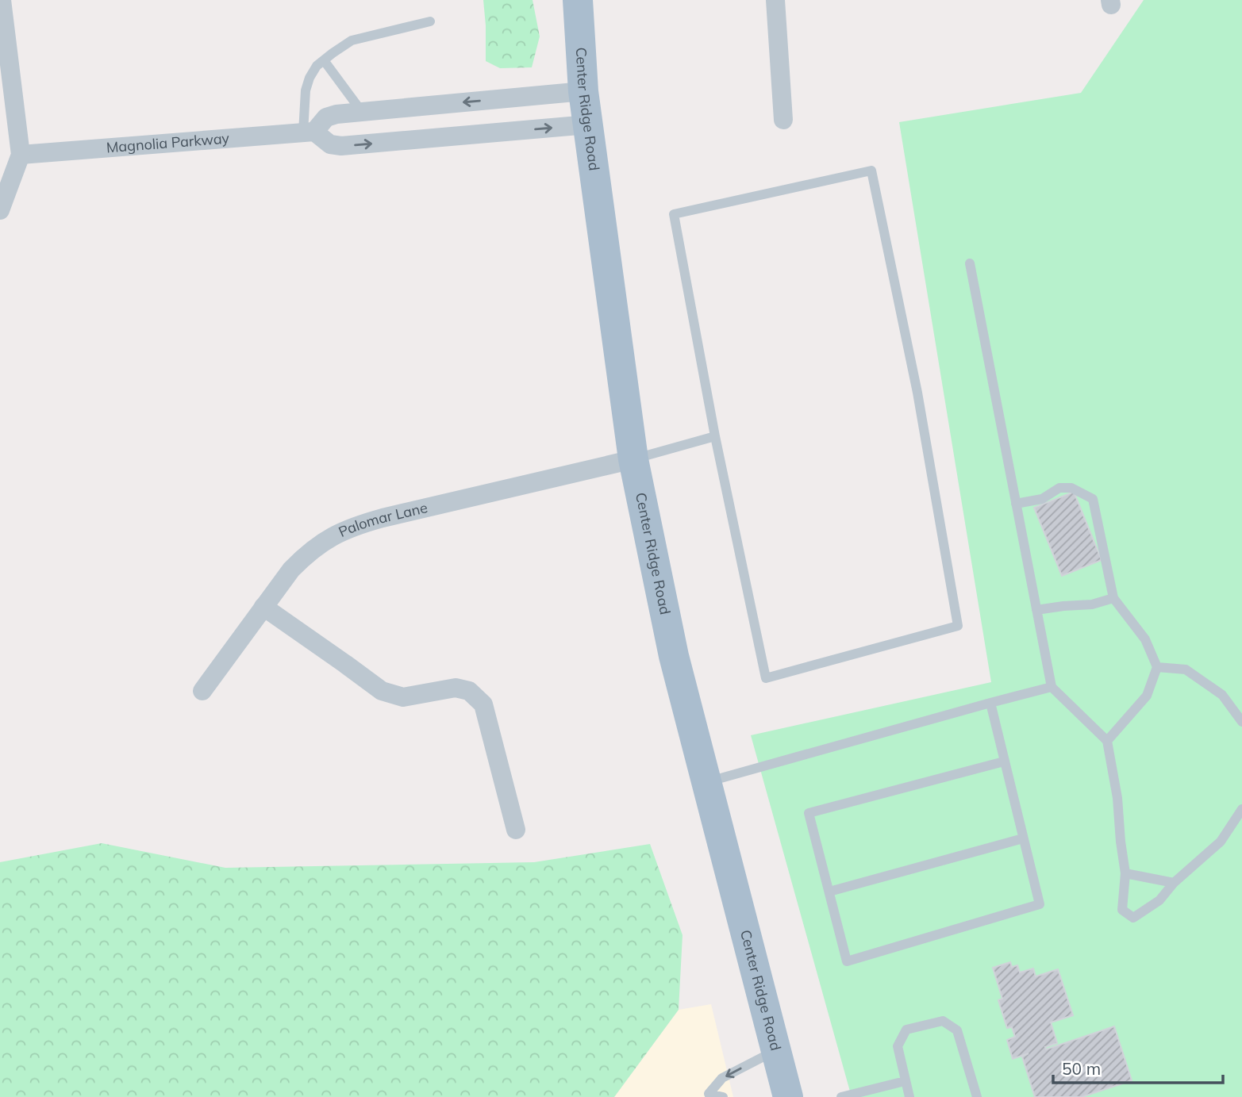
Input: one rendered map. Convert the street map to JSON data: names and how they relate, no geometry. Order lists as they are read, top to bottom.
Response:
{
  "streets": {
    "main road": ["Center Ridge Road"],
    "street": ["Magnolia Parkway", "Palomar Lane"]
  },
  "crossings": [
    ["Center Ridge Road", "Palomar Lane"]
  ],
  "scale_bar": "50 m"
}
